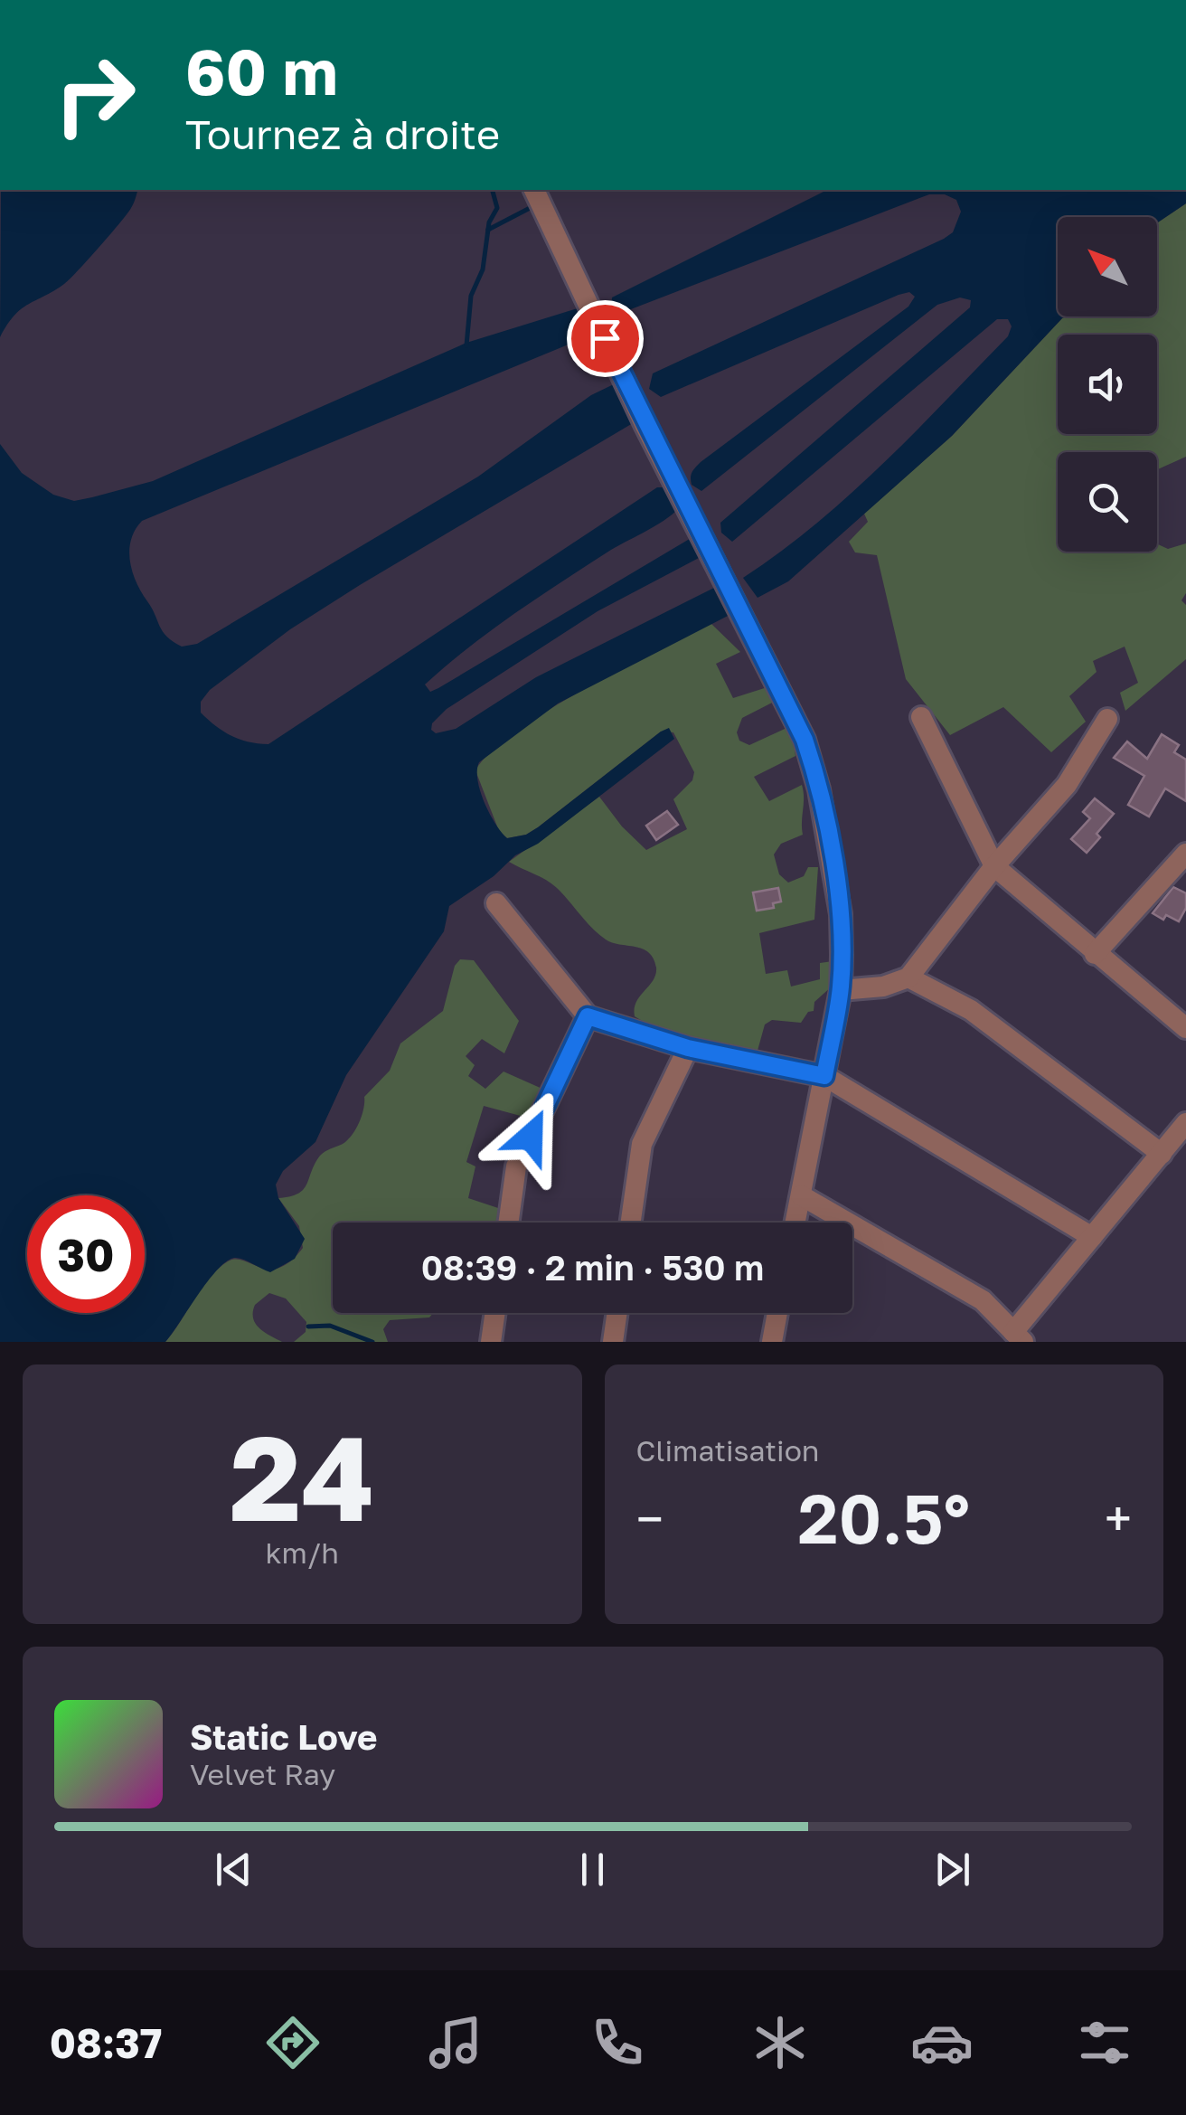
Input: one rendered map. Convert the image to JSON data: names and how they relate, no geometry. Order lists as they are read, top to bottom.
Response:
{
  "north": "top left",
  "page": {
    "turn": ["60 m", "Tournez à droite"],
    "limit": "30",
    "trip": "08:39 · 2 min · 530 m",
    "tile": [
      ["24", "km/h"],
      "Climatisation"
    ],
    "heat": ["−", "20.5°", "+"],
    "song": ["Static Love", "Velvet Ray"],
    "tabs": "08:37"
  }
}
